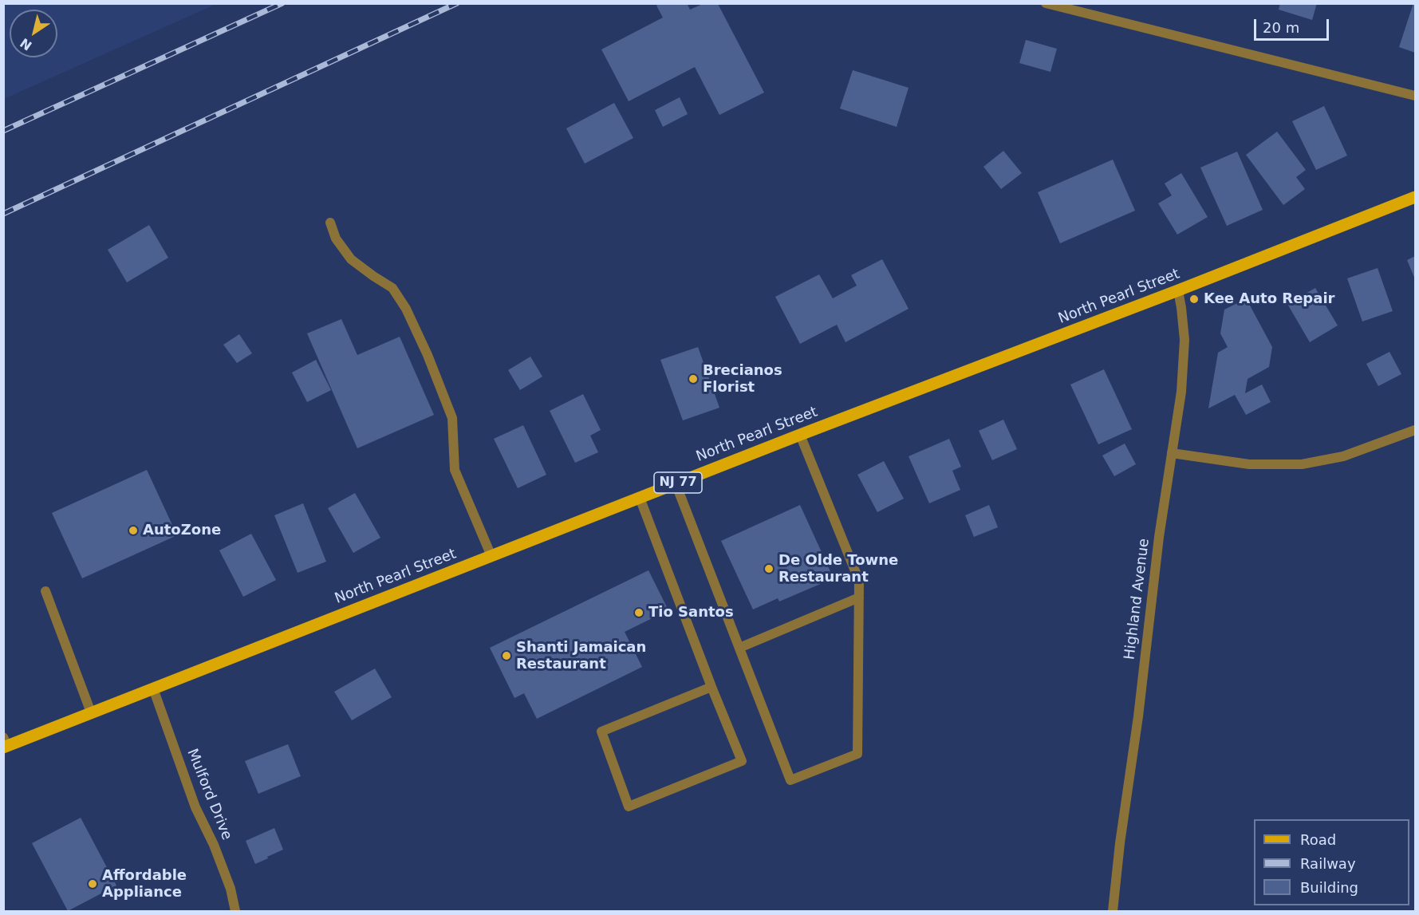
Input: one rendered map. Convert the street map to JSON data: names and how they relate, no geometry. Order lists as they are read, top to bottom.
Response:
{
  "streets": {
    "main road": ["North Pearl Street", "NJ 77"],
    "street": ["Highland Avenue", "Mulford Drive"]
  },
  "crossings": [
    ["North Pearl Street", "Highland Avenue"],
    ["North Pearl Street", "Mulford Drive"]
  ],
  "places": [
    "Kee Auto Repair",
    "Brecianos Florist",
    "AutoZone",
    "De Olde Towne Restaurant",
    "Tio Santos",
    "Shanti Jamaican Restaurant",
    "Affordable Appliance"
  ],
  "legend": ["Road", "Railway", "Building"],
  "scale_bar": "20 m",
  "north": "bottom left"
}
